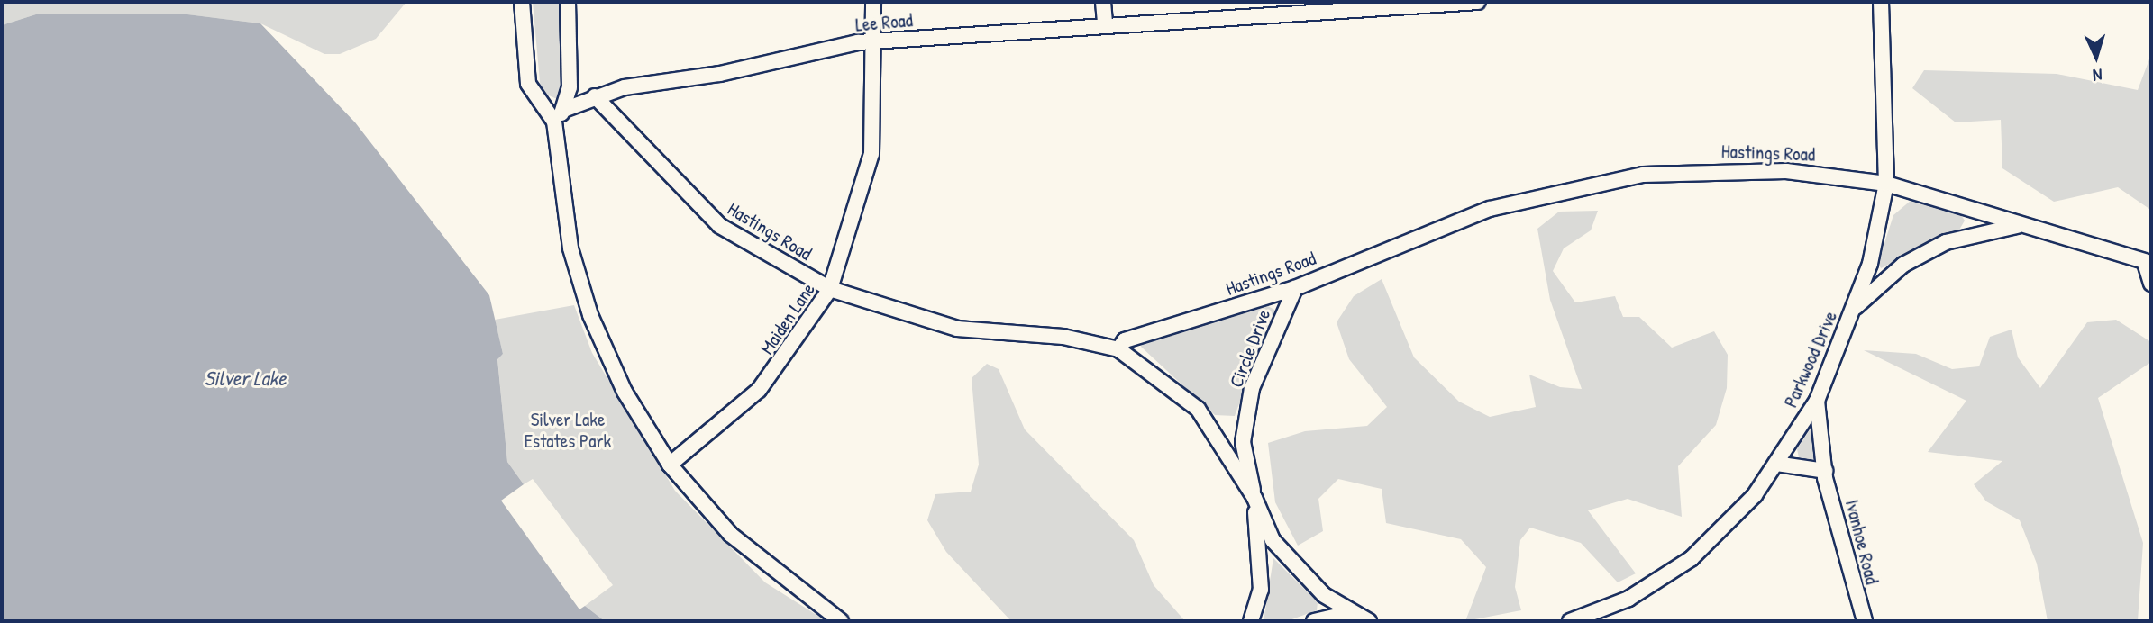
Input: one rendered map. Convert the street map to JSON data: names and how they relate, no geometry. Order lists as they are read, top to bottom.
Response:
{
  "streets": {
    "street": [
      "Lee Road",
      "Hastings Road",
      "Maiden Lane",
      "Circle Drive",
      "Parkwood Drive",
      "Ivanhoe Road"
    ]
  },
  "crossings": [
    ["Lee Road", "Hastings Road"],
    ["Lee Road", "Maiden Lane"],
    ["Hastings Road", "Maiden Lane"],
    ["Hastings Road", "Circle Drive"],
    ["Hastings Road", "Parkwood Drive"],
    ["Parkwood Drive", "Ivanhoe Road"]
  ],
  "water": ["Silver Lake"],
  "parks": ["Silver Lake Estates Park"],
  "north": "bottom"
}
